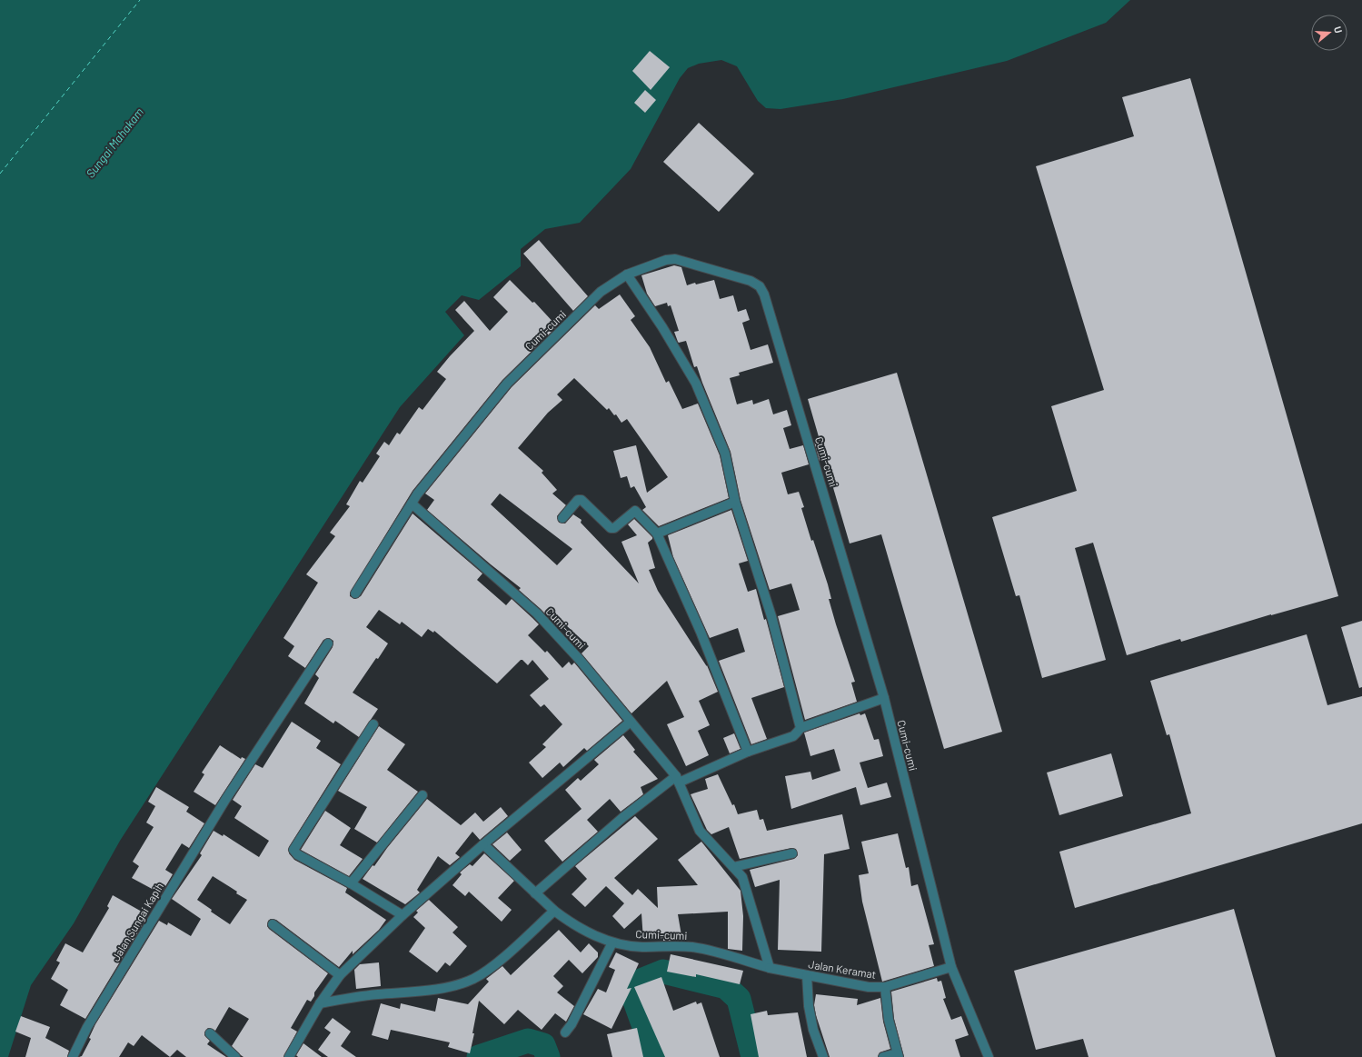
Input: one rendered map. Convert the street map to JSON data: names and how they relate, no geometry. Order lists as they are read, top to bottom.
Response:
{
  "streets": {
    "street": ["Cumi-cumi", "Jalan Sungai Kapih", "Jalan Keramat"]
  },
  "crossings": [
    ["Cumi-cumi", "Jalan Keramat"]
  ],
  "water": ["Sungai Mahakam"],
  "north": "right"
}
